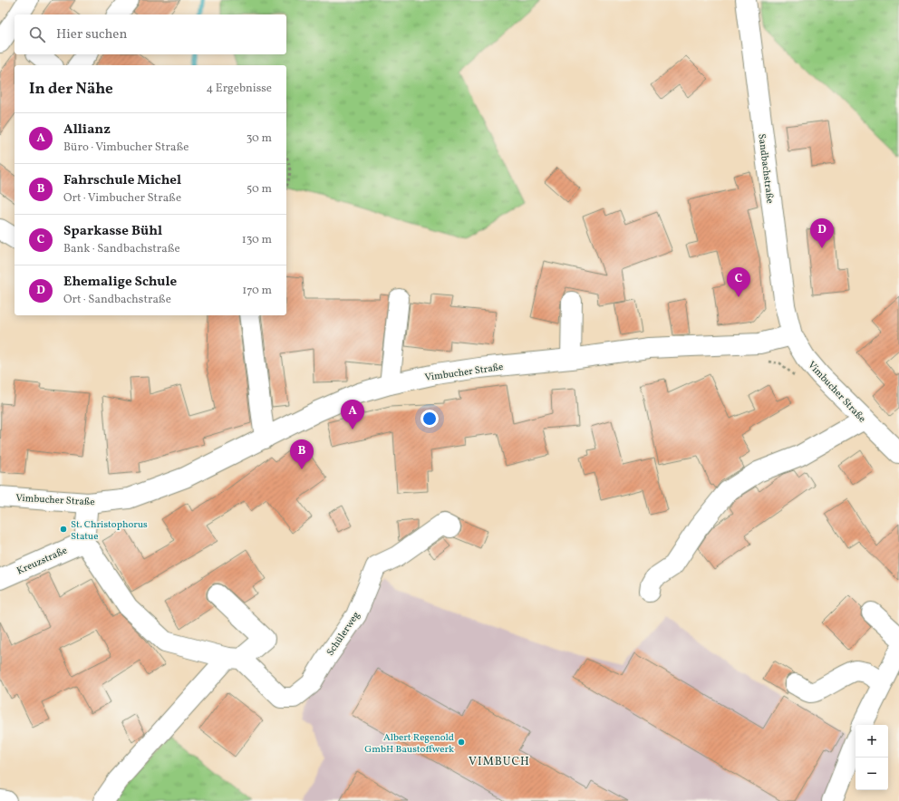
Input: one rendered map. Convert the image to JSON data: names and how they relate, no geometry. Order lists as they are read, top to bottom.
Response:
{
  "streets": {
    "street": [
      "Sandbachstraße",
      "Vimbucher Straße",
      "Kreuzstraße",
      "Schülerweg"
    ]
  },
  "crossings": [
    ["Sandbachstraße", "Vimbucher Straße"],
    ["Kreuzstraße", "Schülerweg"]
  ],
  "districts": ["VIMBUCH"],
  "places": ["St. Christophorus Statue", "Albert Regenold GmbH Baustoffwerk"],
  "page": {
    "search": "Hier suchen",
    "heading": ["In der Nähe", "4 Ergebnisse"],
    "list": [
      {
        "mark": "A",
        "name": "Allianz",
        "note": "Büro · Vimbucher Straße",
        "value": "30 m"
      },
      {
        "mark": "B",
        "name": "Fahrschule Michel",
        "note": "Ort · Vimbucher Straße",
        "value": "50 m"
      },
      {
        "mark": "C",
        "name": "Sparkasse Bühl",
        "note": "Bank · Sandbachstraße",
        "value": "130 m"
      },
      {
        "mark": "D",
        "name": "Ehemalige Schule",
        "note": "Ort · Sandbachstraße",
        "value": "170 m"
      }
    ],
    "pins": [
      "D",
      "C",
      "A",
      "B"
    ],
    "map_buttons": ["+", "−"]
  }
}
